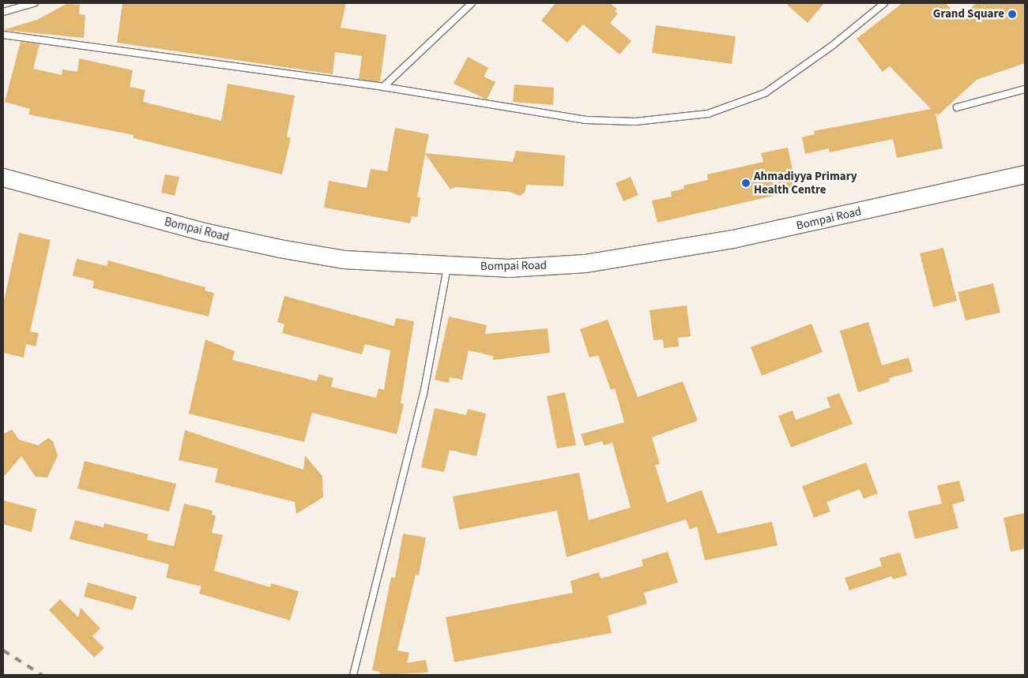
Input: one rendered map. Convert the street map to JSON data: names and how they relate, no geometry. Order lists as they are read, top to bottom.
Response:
{
  "streets": {
    "main road": ["Bompai Road"]
  },
  "places": ["Grand Square", "Ahmadiyya Primary Health Centre"]
}
